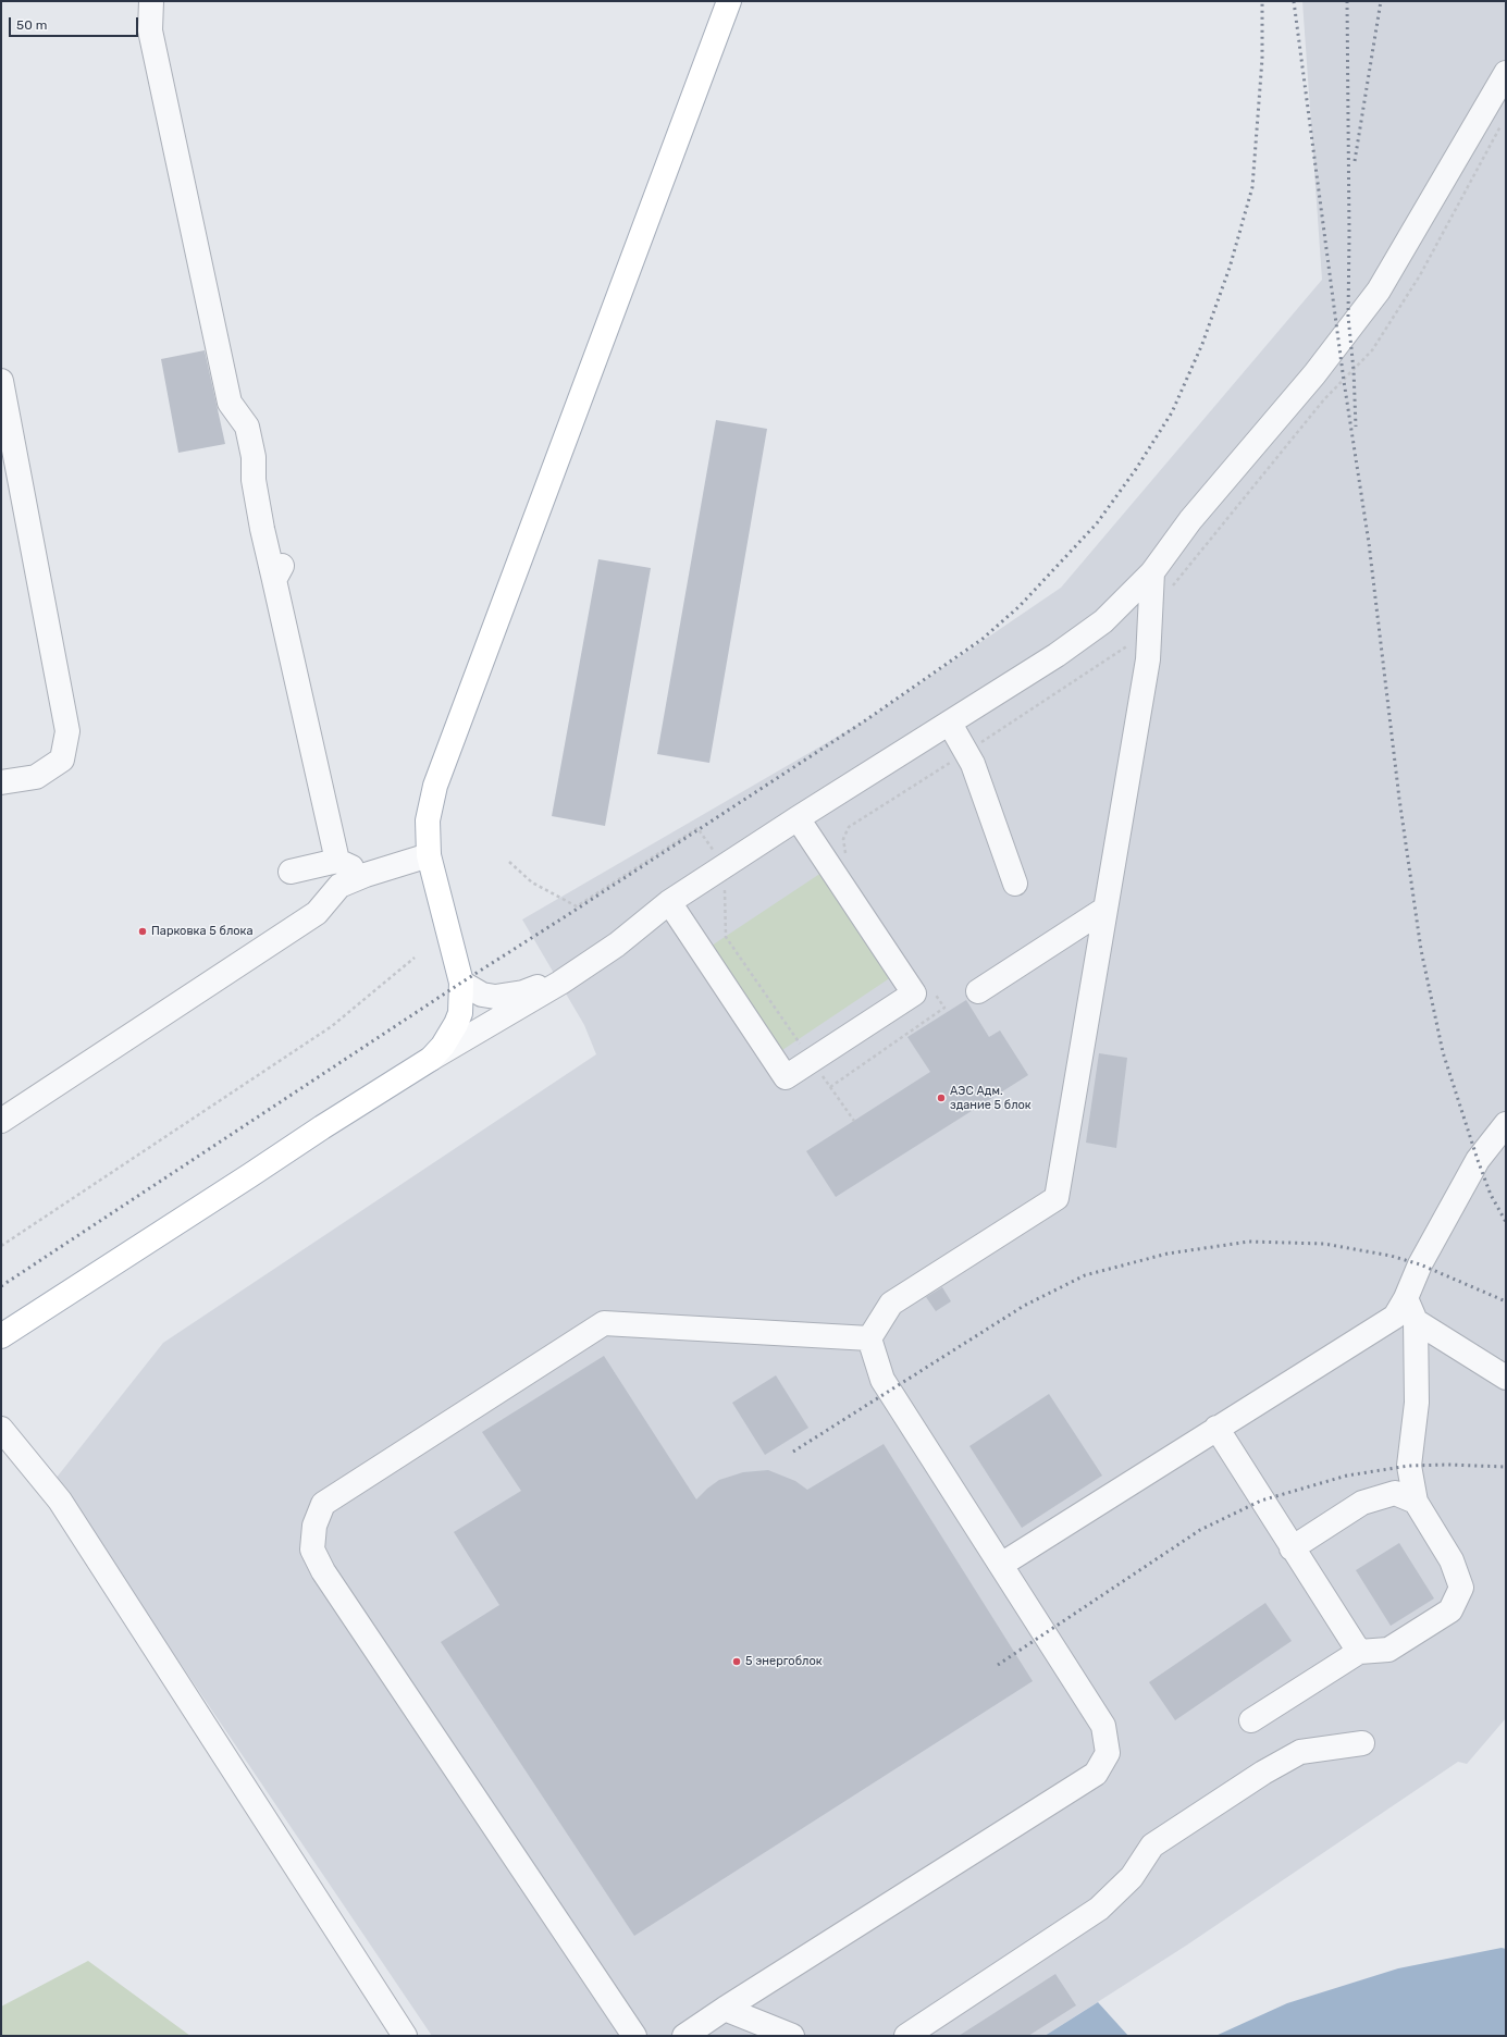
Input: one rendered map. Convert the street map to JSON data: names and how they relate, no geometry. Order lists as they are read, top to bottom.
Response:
{
  "places": ["Парковка 5 блока", "АЭС Адм. здание 5 блок", "5 энергоблок"],
  "scale_bar": "50 m"
}
